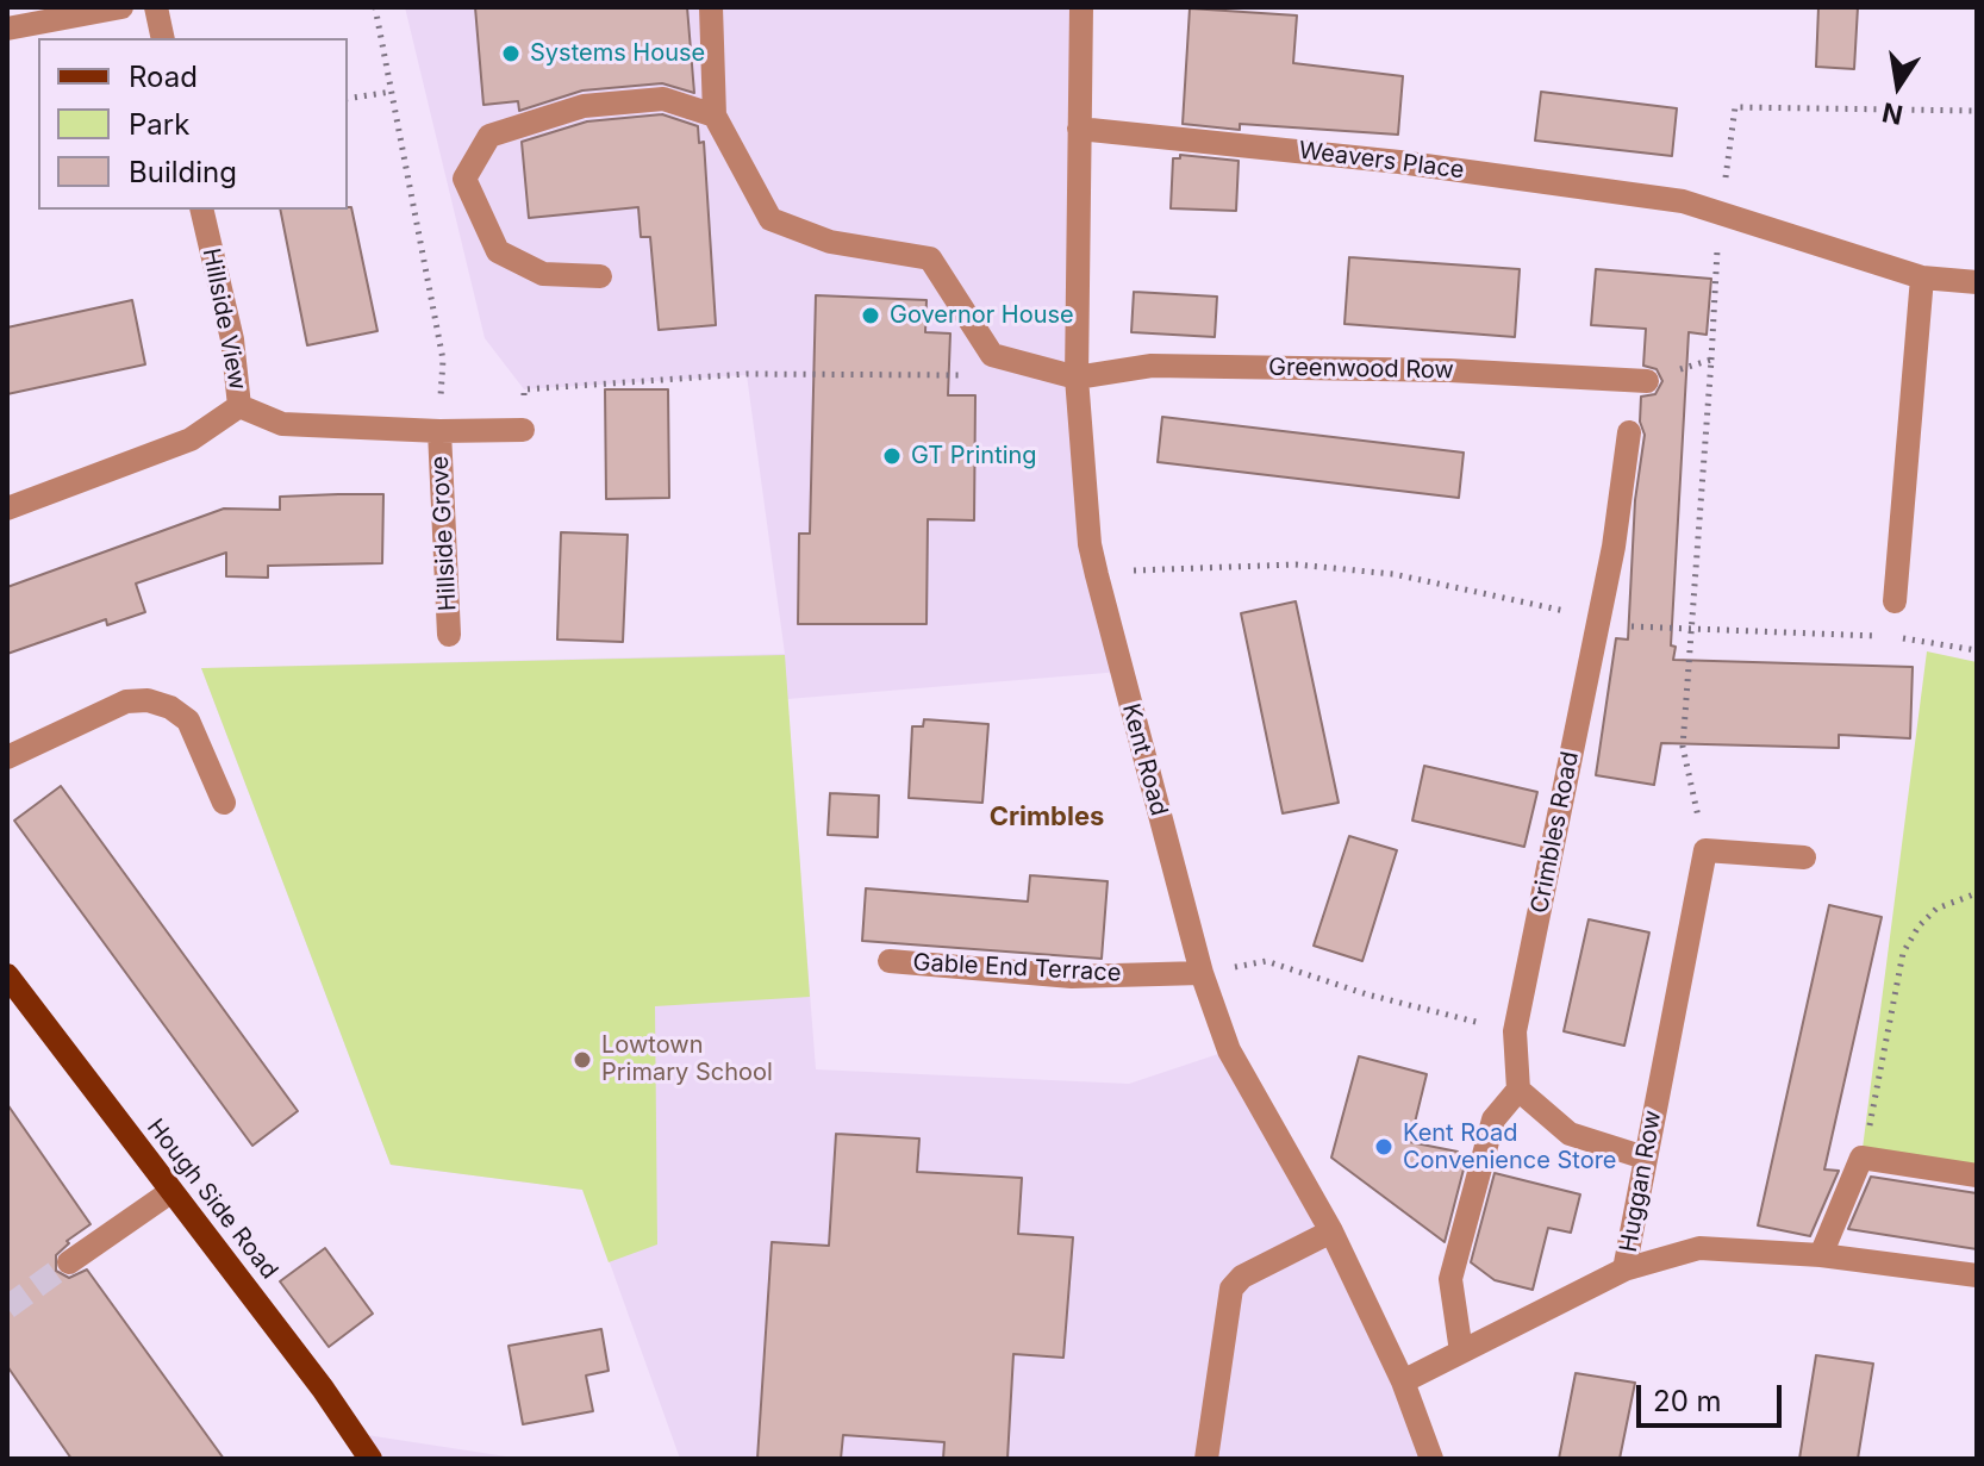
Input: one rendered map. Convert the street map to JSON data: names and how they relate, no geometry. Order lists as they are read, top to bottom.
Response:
{
  "streets": {
    "main road": ["Hough Side Road"],
    "street": [
      "Weavers Place",
      "Hillside View",
      "Greenwood Row",
      "Hillside Grove",
      "Kent Road",
      "Crimbles Road",
      "Gable End Terrace",
      "Huggan Row"
    ]
  },
  "crossings": [
    ["Weavers Place", "Kent Road"],
    ["Hillside View", "Hillside Grove"],
    ["Greenwood Row", "Kent Road"],
    ["Kent Road", "Gable End Terrace"],
    ["Kent Road", "Huggan Row"]
  ],
  "districts": ["Crimbles"],
  "places": [
    "Systems House",
    "Governor House",
    "GT Printing",
    "Lowtown Primary School",
    "Kent Road Convenience Store"
  ],
  "legend": ["Road", "Park", "Building"],
  "scale_bar": "20 m",
  "north": "bottom"
}
